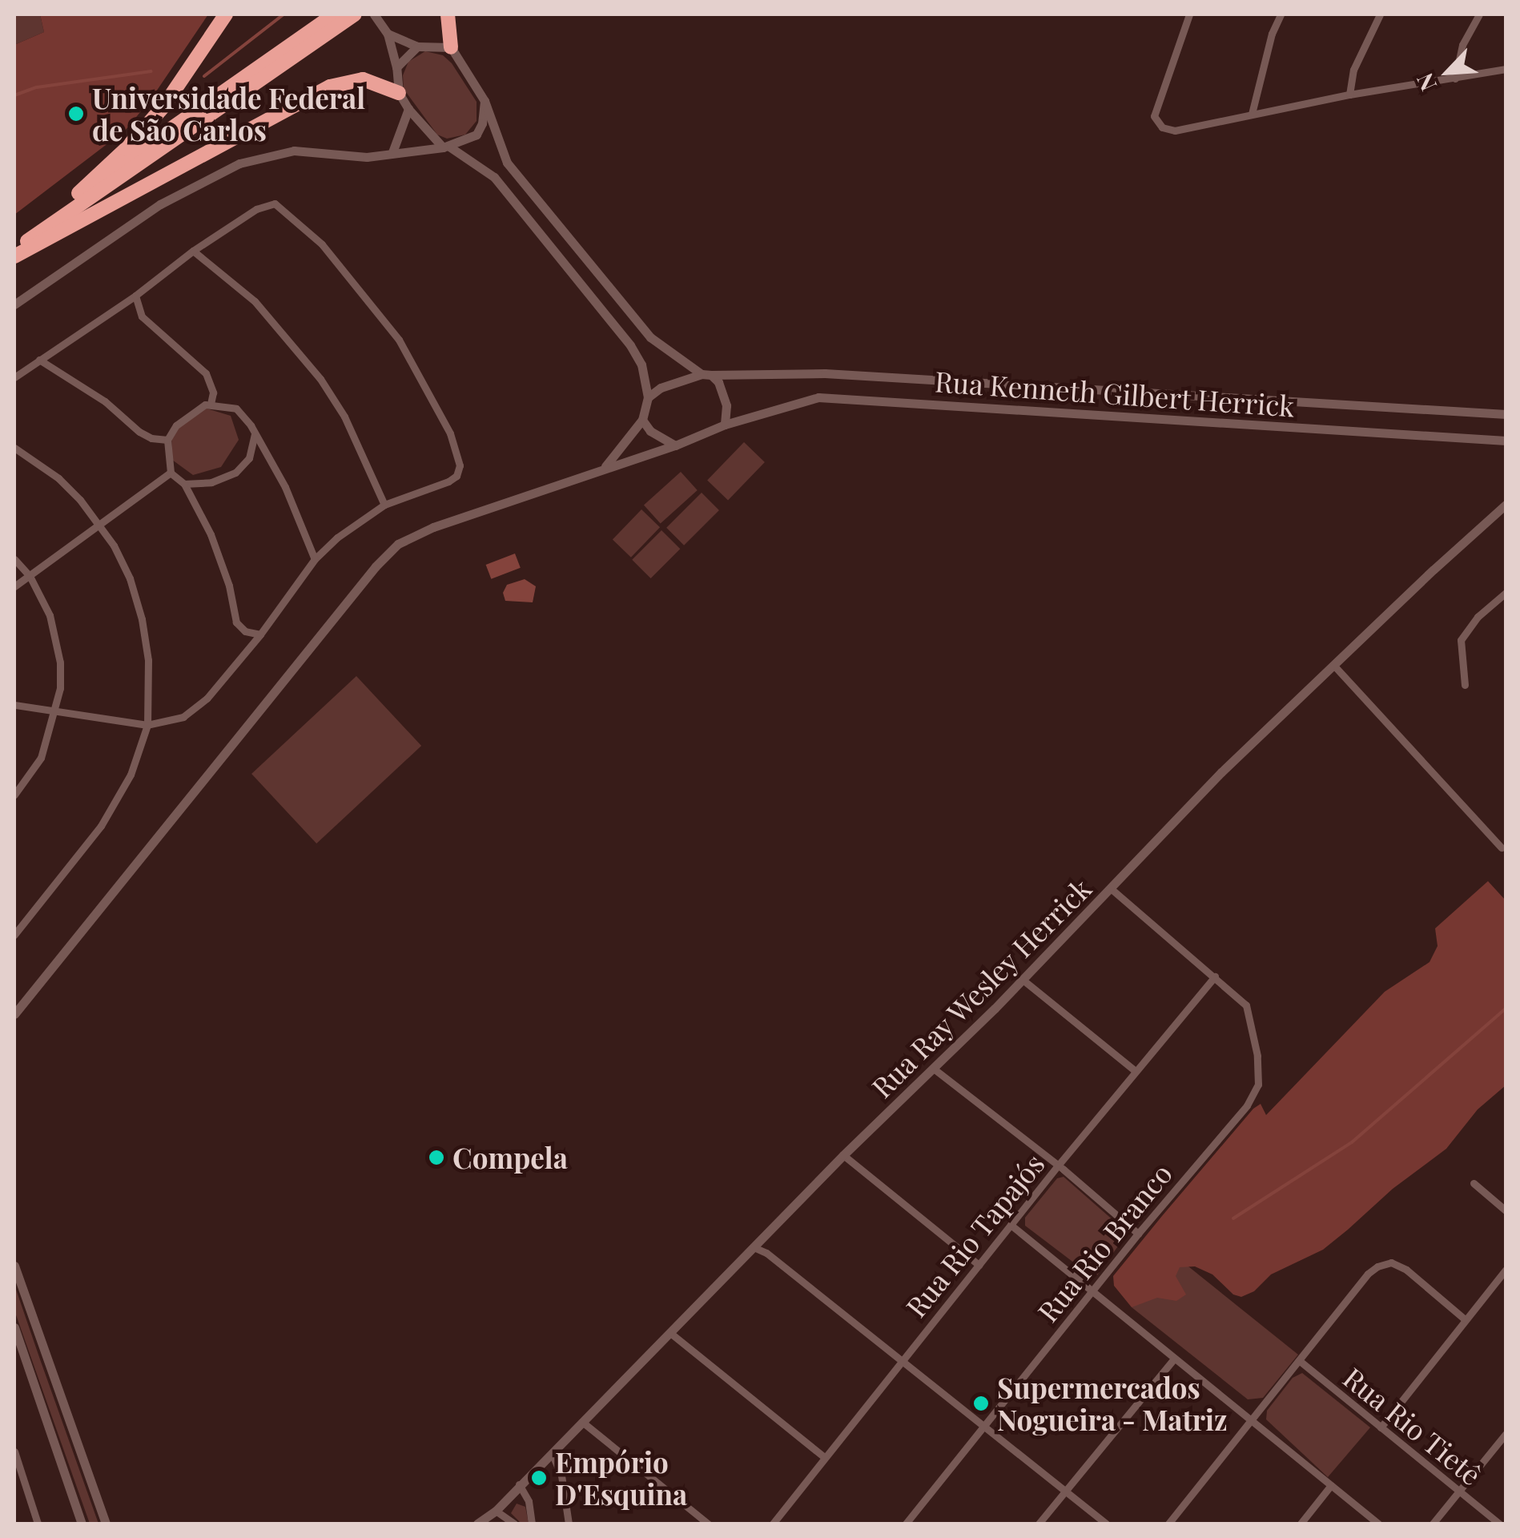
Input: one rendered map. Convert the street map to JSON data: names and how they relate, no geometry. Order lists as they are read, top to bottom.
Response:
{
  "streets": {
    "street": [
      "Rua Kenneth Gilbert Herrick",
      "Rua Ray Wesley Herrick",
      "Rua Rio Tapajós",
      "Rua Rio Branco",
      "Rua Rio Tietê"
    ]
  },
  "crossings": [
    ["Rua Ray Wesley Herrick", "Rua Rio Branco"],
    ["Rua Rio Tapajós", "Rua Rio Branco"]
  ],
  "places": [
    "Universidade Federal de São Carlos",
    "Compela",
    "Supermercados Nogueira - Matriz",
    "Empório D'Esquina"
  ],
  "north": "bottom left"
}
